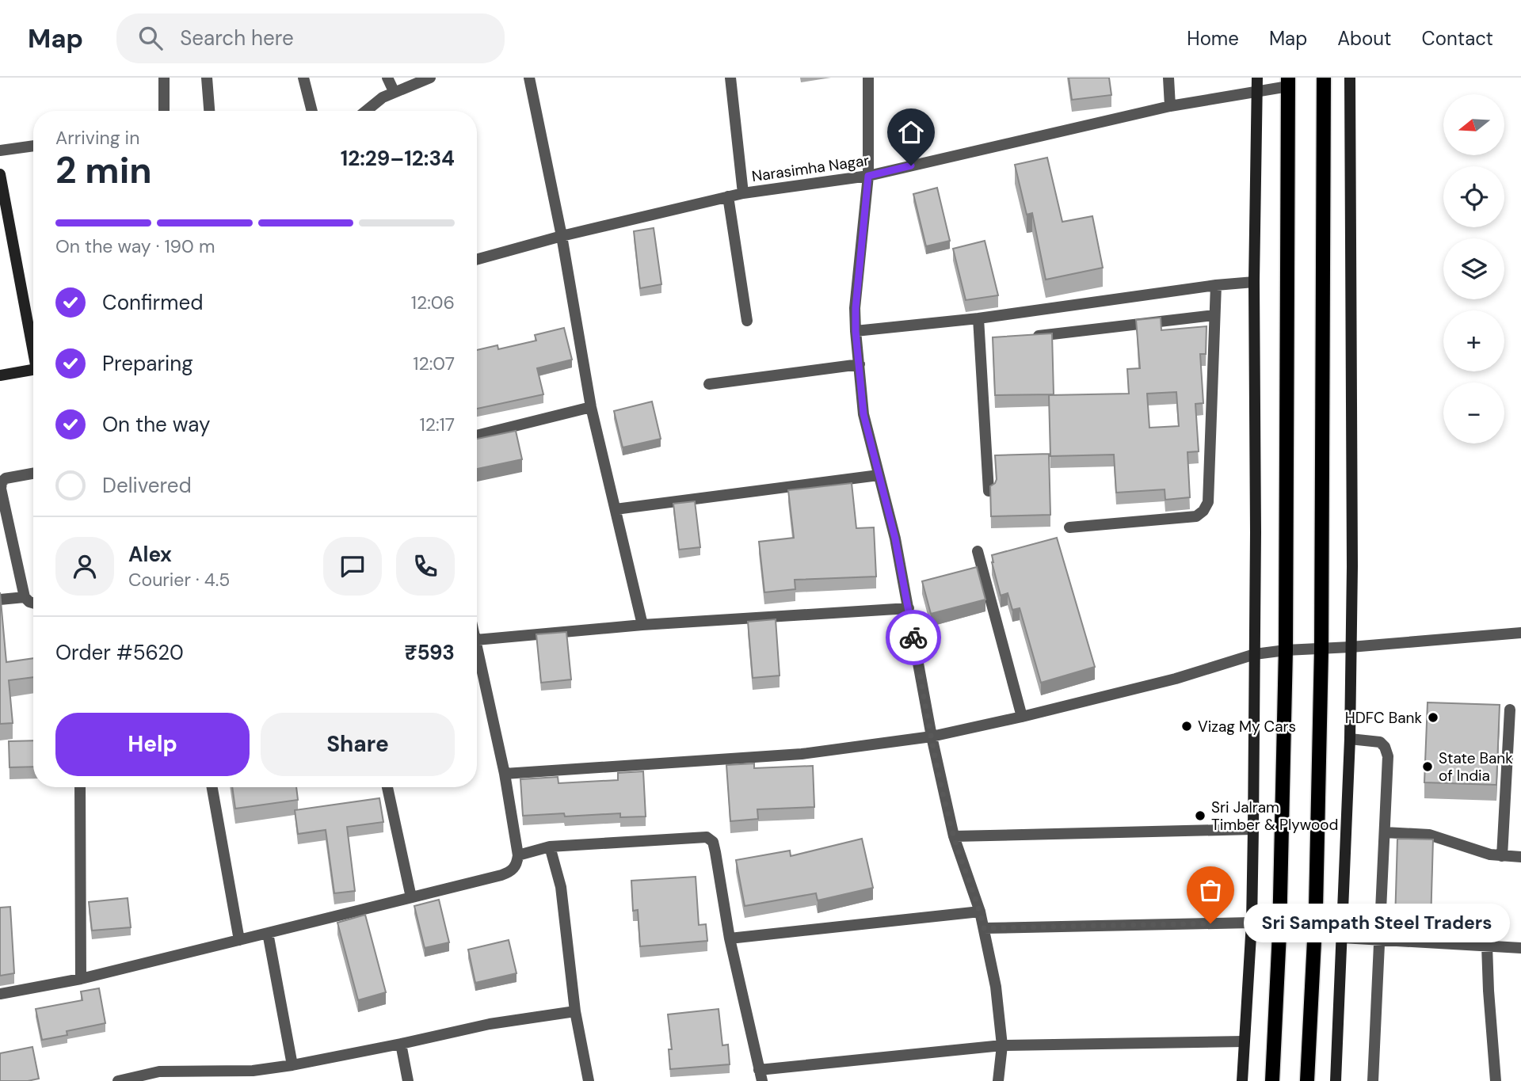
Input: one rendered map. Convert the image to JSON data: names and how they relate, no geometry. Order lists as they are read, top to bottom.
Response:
{
  "streets": {
    "street": ["Narasimha Nagar"]
  },
  "places": [
    "HDFC Bank",
    "Vizag My Cars",
    "State Bank of India",
    "Sri Jalram Timber & Plywood",
    "Sri Sampath Steel Traders"
  ],
  "north": "left",
  "page": {
    "header": "Map",
    "search": "Search here",
    "nav": [
      "Home",
      "Map",
      "About",
      "Contact"
    ],
    "map_buttons": ["+", "−"],
    "heading": ["2 min", "Arriving in", "12:29–12:34"],
    "panel": [
      "Alex",
      "Courier · 4.5",
      "Order #5620",
      "₹593"
    ],
    "bar": "On the way · 190 m",
    "list": [
      ["Confirmed", "12:06"],
      ["Preparing", "12:07"],
      ["On the way", "12:17"],
      "Delivered"
    ],
    "buttons": ["Help", "Share"],
    "bubble": "Sri Sampath Steel Traders"
  }
}
